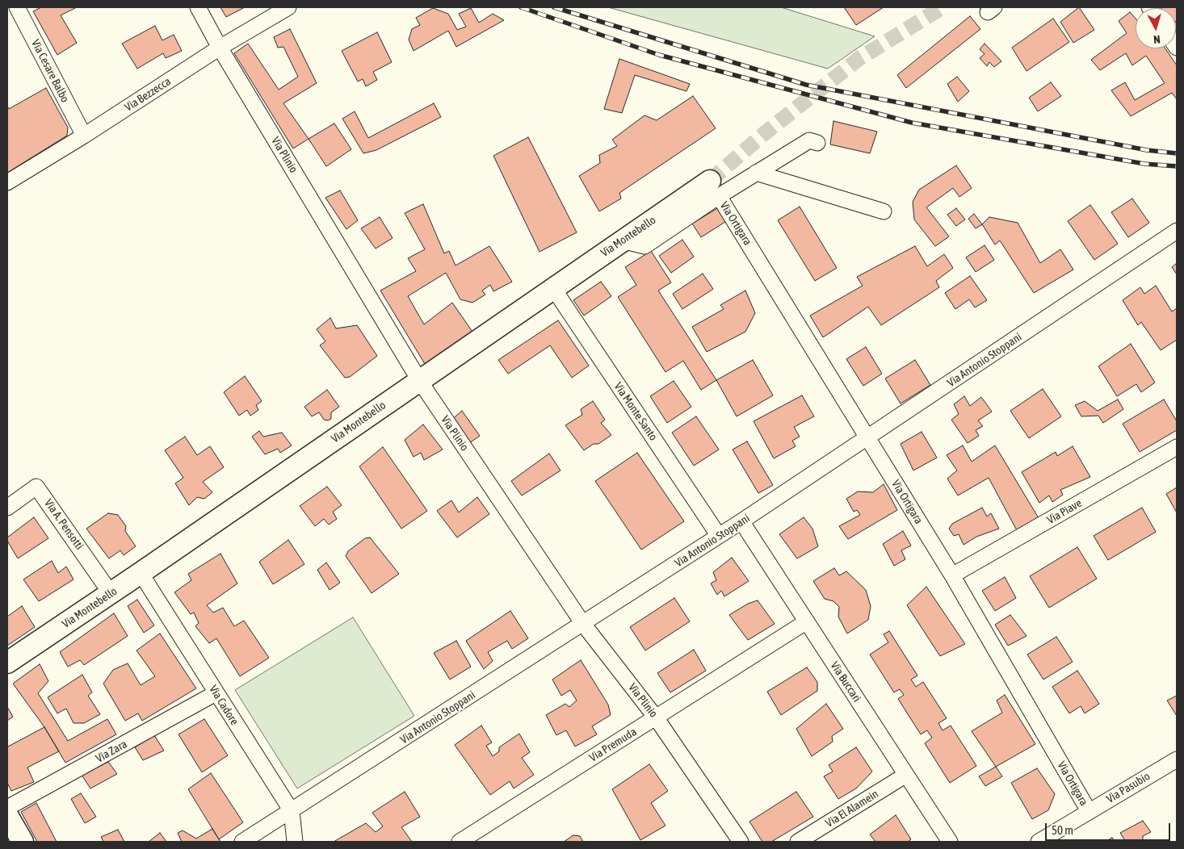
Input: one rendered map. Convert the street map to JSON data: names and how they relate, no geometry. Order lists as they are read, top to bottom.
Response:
{
  "streets": {
    "street": [
      "Via Cesare Balbo",
      "Via Bezzecca",
      "Via Plinio",
      "Via Ortigara",
      "Via Montebello",
      "Via Antonio Stoppani",
      "Via Monte Santo",
      "Via Piave",
      "Via A. Pensotti",
      "Via Buccari",
      "Via Cadore",
      "Via Premuda",
      "Via Zara",
      "Via Pasubio",
      "Via El Alamein"
    ]
  },
  "crossings": [
    ["Via Cesare Balbo", "Via Bezzecca"],
    ["Via Bezzecca", "Via Plinio"],
    ["Via Plinio", "Via Montebello"],
    ["Via Plinio", "Via Antonio Stoppani"],
    ["Via Plinio", "Via Premuda"],
    ["Via Ortigara", "Via Montebello"],
    ["Via Ortigara", "Via Antonio Stoppani"],
    ["Via Ortigara", "Via Piave"],
    ["Via Ortigara", "Via Pasubio"],
    ["Via Montebello", "Via Monte Santo"],
    ["Via Montebello", "Via A. Pensotti"],
    ["Via Montebello", "Via Cadore"],
    ["Via Antonio Stoppani", "Via Monte Santo"],
    ["Via Antonio Stoppani", "Via Buccari"],
    ["Via Antonio Stoppani", "Via Cadore"],
    ["Via Buccari", "Via Premuda"],
    ["Via Buccari", "Via El Alamein"],
    ["Via Cadore", "Via Zara"]
  ],
  "scale_bar": "50 m",
  "north": "bottom"
}
